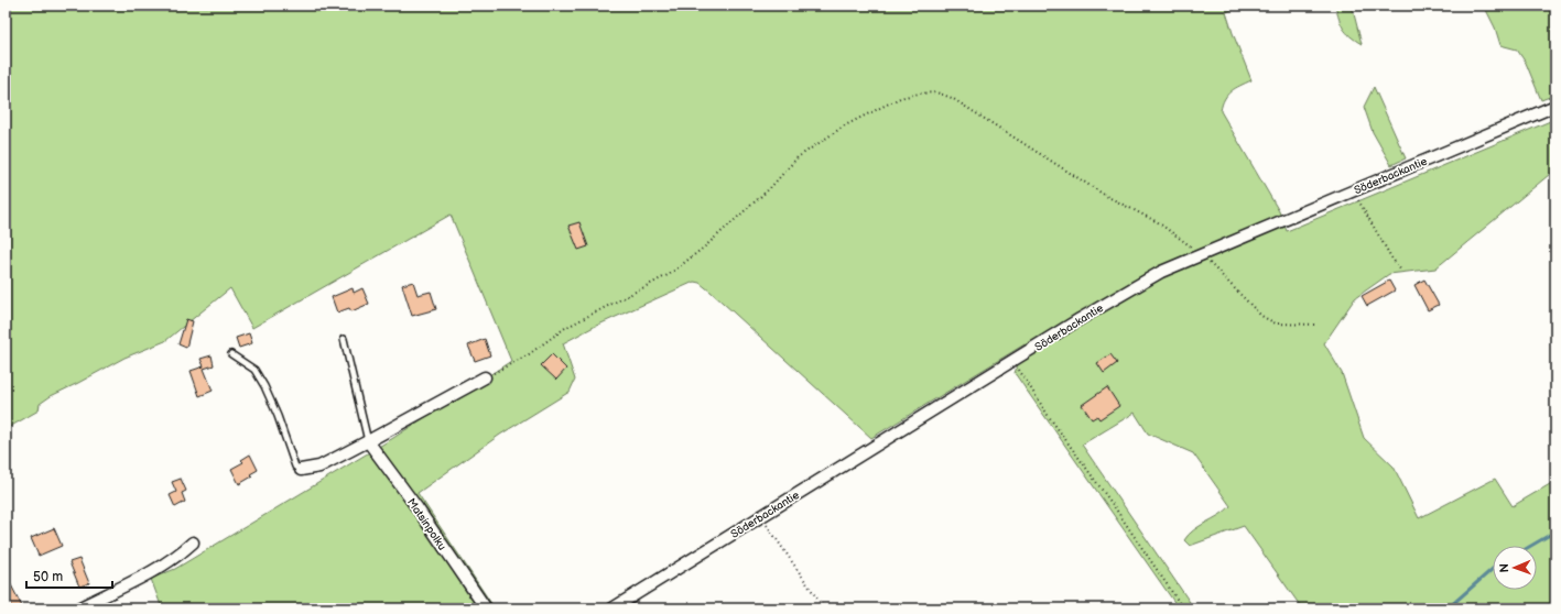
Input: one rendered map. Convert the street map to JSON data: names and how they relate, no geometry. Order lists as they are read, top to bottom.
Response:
{
  "streets": {
    "street": ["Söderbackantie", "Matsinpolku"]
  },
  "scale_bar": "50 m",
  "north": "left"
}
